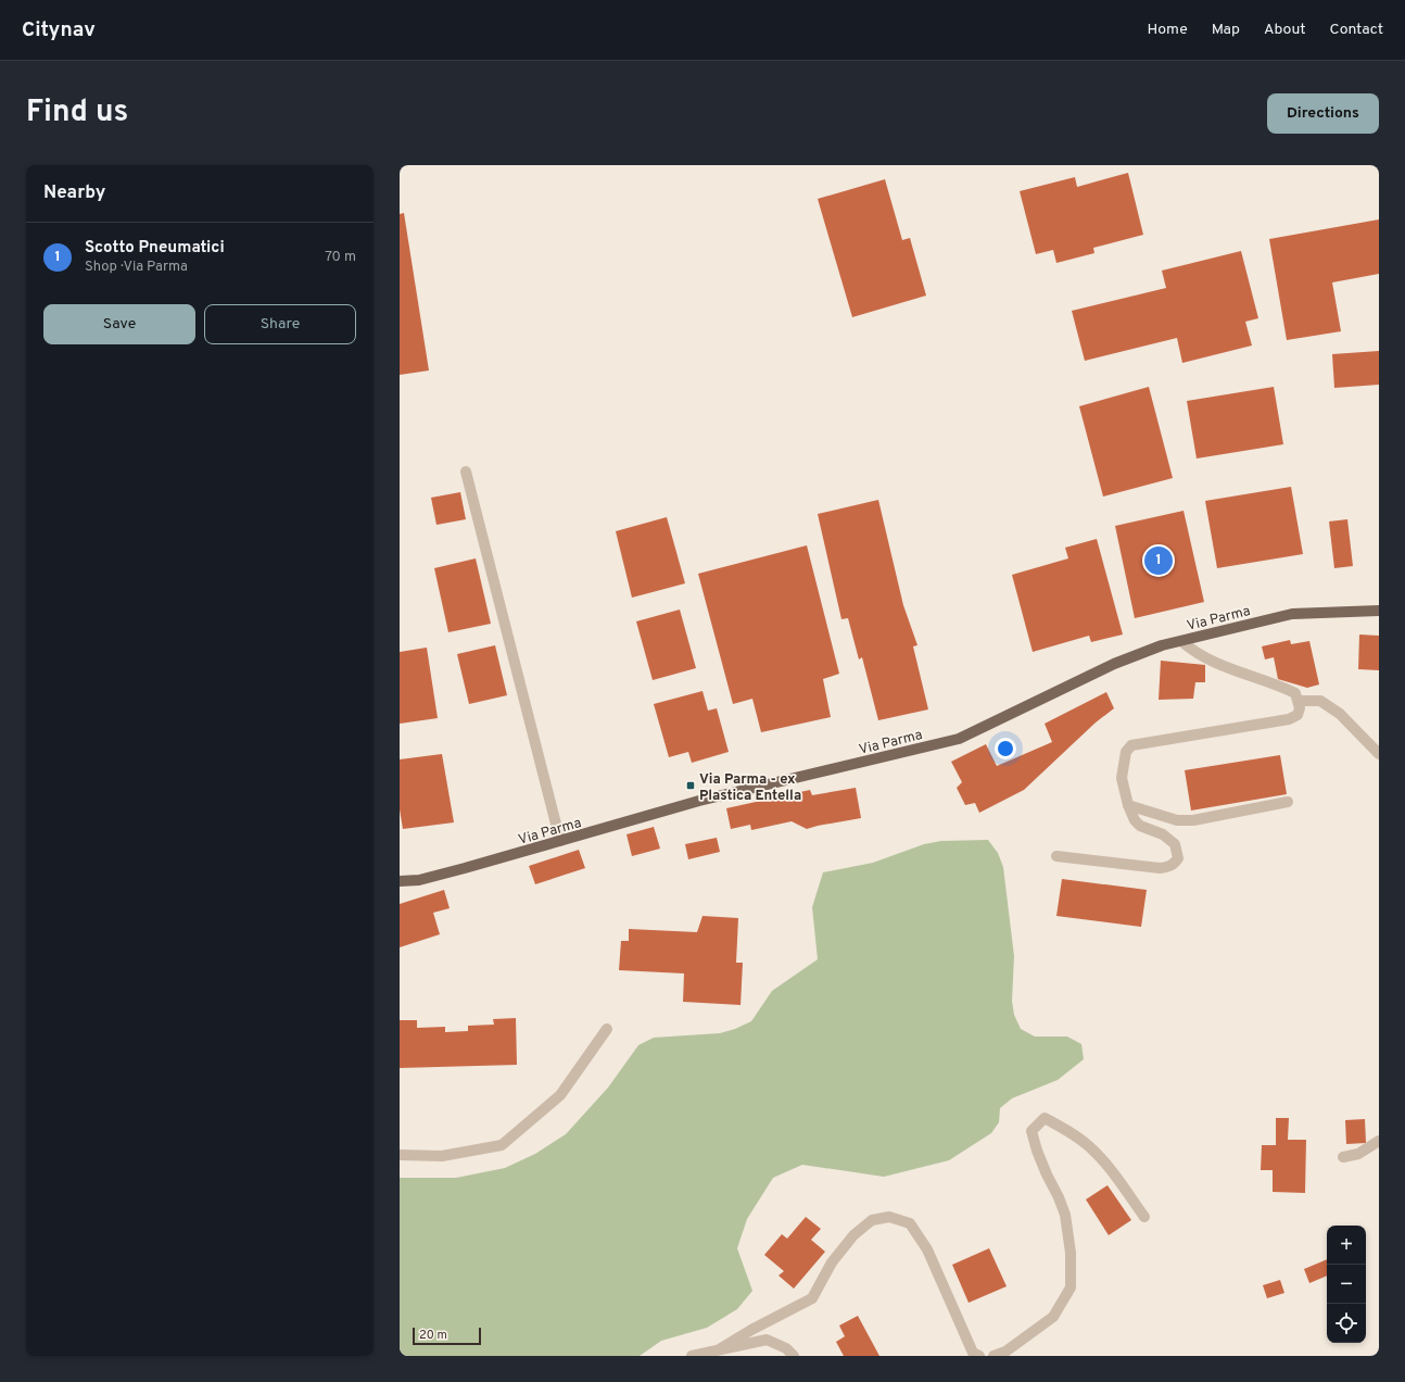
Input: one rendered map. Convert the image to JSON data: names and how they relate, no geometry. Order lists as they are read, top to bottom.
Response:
{
  "streets": {
    "main road": ["Via Parma"]
  },
  "places": {
    "transit": ["Via Parma - ex Plastica Entella"]
  },
  "scale_bar": "20 m",
  "page": {
    "header": "Citynav",
    "nav": [
      "Home",
      "Map",
      "About",
      "Contact"
    ],
    "title": "Find us",
    "buttons": [
      "Directions",
      ["Save", "Share"]
    ],
    "heading": "Nearby",
    "list": [
      {
        "mark": "1",
        "name": "Scotto Pneumatici",
        "note": "Shop · Via Parma",
        "value": "70 m"
      }
    ],
    "pins": "1",
    "map_buttons": ["+", "−"],
    "scale": "20 m"
  }
}
